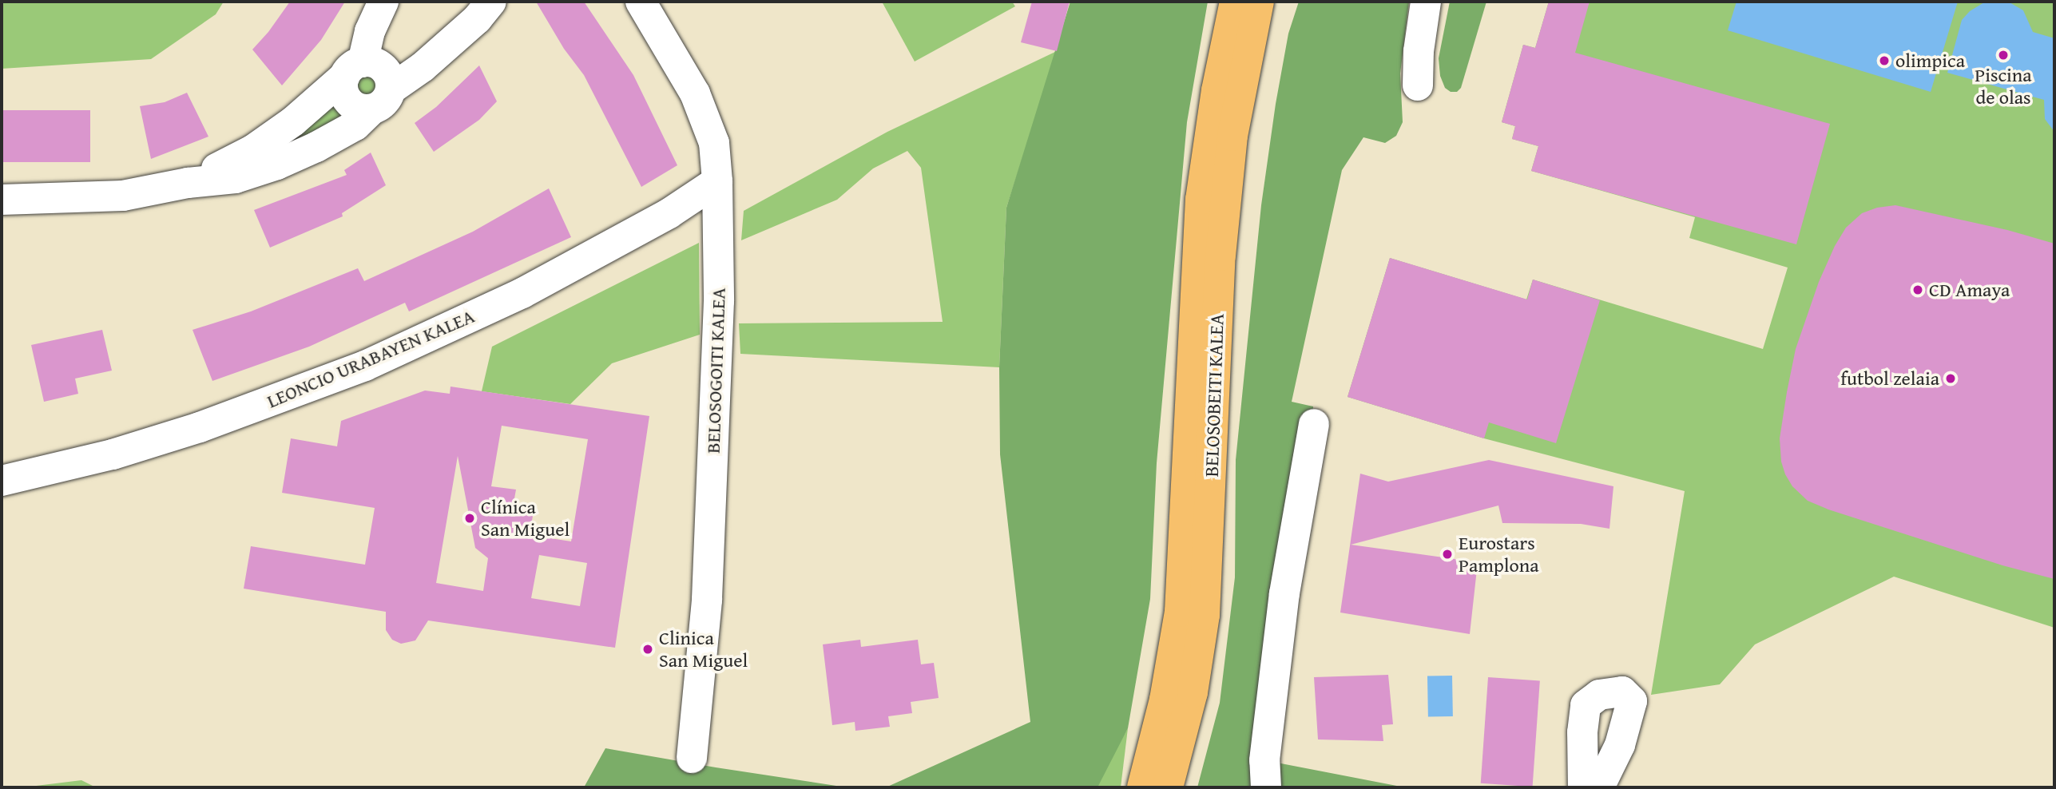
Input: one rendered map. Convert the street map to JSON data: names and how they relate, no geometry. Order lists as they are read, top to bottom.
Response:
{
  "streets": {
    "main road": ["BELOSOBEITI KALEA"],
    "street": ["LEONCIO URABAYEN KALEA", "BELOSOGOITI KALEA"]
  },
  "crossings": [
    ["LEONCIO URABAYEN KALEA", "BELOSOGOITI KALEA"]
  ],
  "places": [
    "Piscina de olas",
    "olimpica",
    "CD Amaya",
    "futbol zelaia",
    "Clínica San Miguel",
    "Eurostars Pamplona",
    "Clinica San Miguel"
  ]
}
